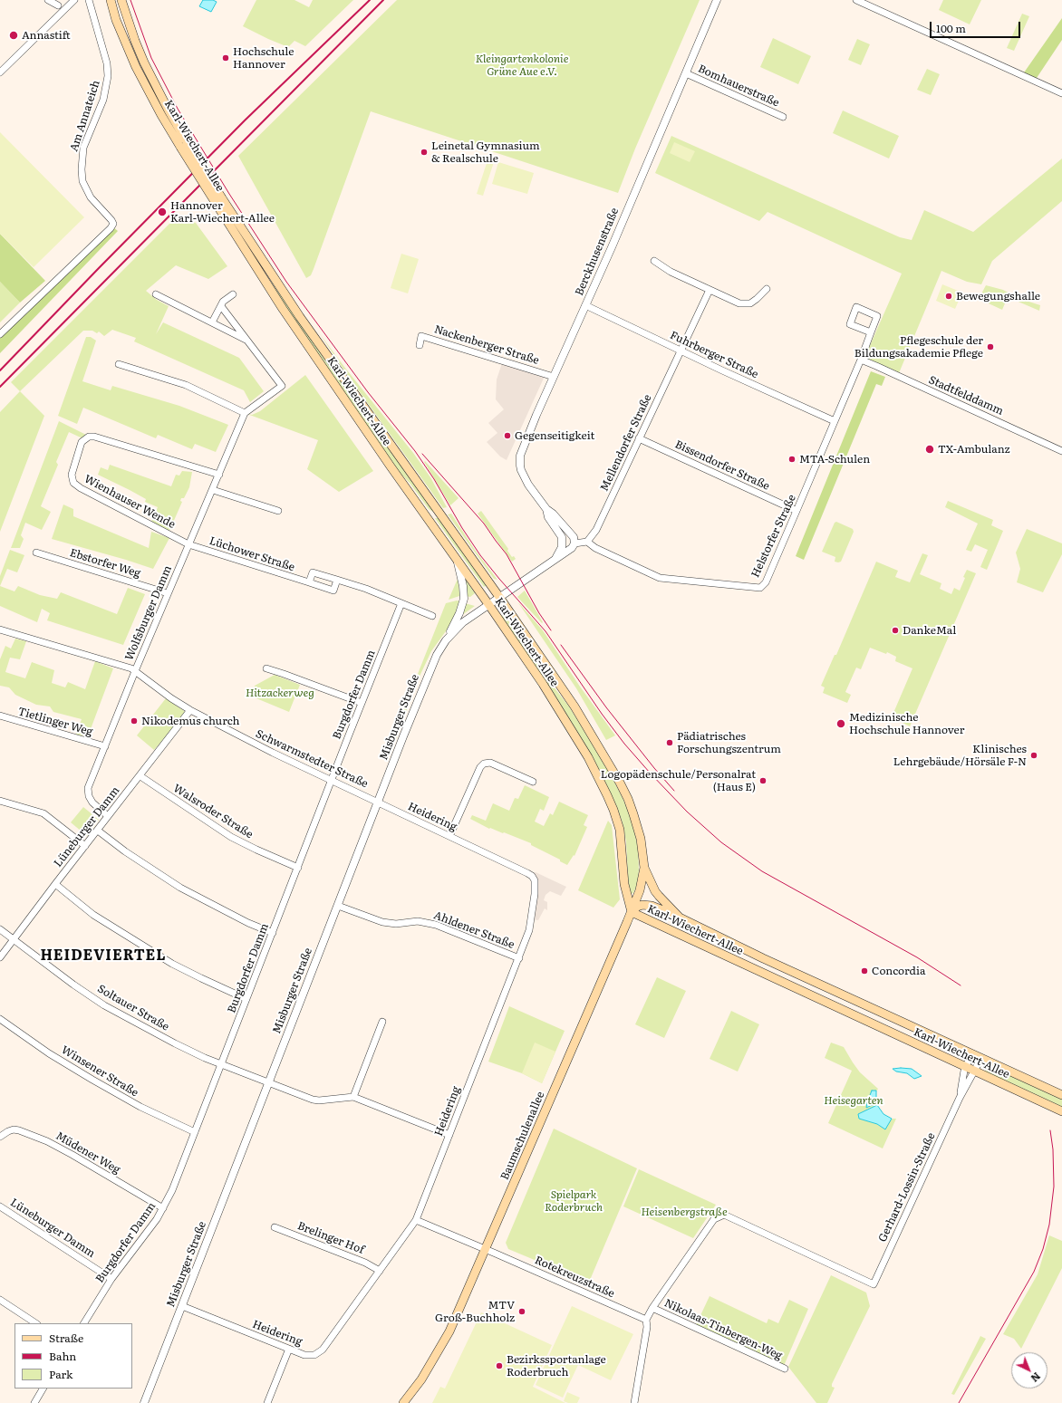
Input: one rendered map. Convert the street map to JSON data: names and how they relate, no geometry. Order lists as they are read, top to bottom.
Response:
{
  "streets": {
    "main road": ["Karl-Wiechert-Allee", "Baumschulenallee"],
    "street": [
      "Bomhauerstraße",
      "Am Annateich",
      "Berckhusenstraße",
      "Nackenberger Straße",
      "Fuhrberger Straße",
      "Stadtfelddamm",
      "Mellendorfer Straße",
      "Bissendorfer Straße",
      "Wienhauser Wende",
      "Helstorfer Straße",
      "Lüchower Straße",
      "Ebstorfer Weg",
      "Wolfsburger Damm",
      "Burgdorfer Damm",
      "Misburger Straße",
      "Tietlinger Weg",
      "Schwarmstedter Straße",
      "Walsroder Straße",
      "Heidering",
      "Lüneburger Damm",
      "Ahldener Straße",
      "Soltauer Straße",
      "Winsener Straße",
      "Müdener Weg",
      "Gerhard-Lossin-Straße",
      "Brelinger Hof",
      "Rotekreuzstraße",
      "Nikolaas-Tinbergen-Weg"
    ]
  },
  "crossings": [
    ["Bomhauerstraße", "Berckhusenstraße"],
    ["Karl-Wiechert-Allee", "Misburger Straße"],
    ["Karl-Wiechert-Allee", "Baumschulenallee"],
    ["Karl-Wiechert-Allee", "Gerhard-Lossin-Straße"],
    ["Berckhusenstraße", "Nackenberger Straße"],
    ["Berckhusenstraße", "Fuhrberger Straße"],
    ["Fuhrberger Straße", "Mellendorfer Straße"],
    ["Fuhrberger Straße", "Helstorfer Straße"],
    ["Stadtfelddamm", "Helstorfer Straße"],
    ["Mellendorfer Straße", "Bissendorfer Straße"],
    ["Mellendorfer Straße", "Helstorfer Straße"],
    ["Bissendorfer Straße", "Helstorfer Straße"],
    ["Wienhauser Wende", "Lüchower Straße"],
    ["Wienhauser Wende", "Wolfsburger Damm"],
    ["Lüchower Straße", "Wolfsburger Damm"],
    ["Ebstorfer Weg", "Wolfsburger Damm"],
    ["Wolfsburger Damm", "Tietlinger Weg"],
    ["Wolfsburger Damm", "Schwarmstedter Straße"],
    ["Wolfsburger Damm", "Lüneburger Damm"],
    ["Burgdorfer Damm", "Schwarmstedter Straße"],
    ["Burgdorfer Damm", "Walsroder Straße"],
    ["Burgdorfer Damm", "Lüneburger Damm"],
    ["Burgdorfer Damm", "Soltauer Straße"],
    ["Burgdorfer Damm", "Winsener Straße"],
    ["Burgdorfer Damm", "Müdener Weg"],
    ["Misburger Straße", "Schwarmstedter Straße"],
    ["Misburger Straße", "Heidering"],
    ["Misburger Straße", "Ahldener Straße"],
    ["Misburger Straße", "Soltauer Straße"],
    ["Schwarmstedter Straße", "Heidering"],
    ["Schwarmstedter Straße", "Lüneburger Damm"],
    ["Walsroder Straße", "Lüneburger Damm"],
    ["Heidering", "Ahldener Straße"],
    ["Heidering", "Brelinger Hof"],
    ["Heidering", "Rotekreuzstraße"],
    ["Lüneburger Damm", "Soltauer Straße"],
    ["Baumschulenallee", "Rotekreuzstraße"],
    ["Gerhard-Lossin-Straße", "Nikolaas-Tinbergen-Weg"]
  ],
  "districts": ["HEIDEVIERTEL"],
  "parks": [
    "Kleingartenkolonie Grüne Aue e.V.",
    "Hitzackerweg",
    "Heisegarten",
    "Spielpark Roderbruch",
    "Heisenbergstraße"
  ],
  "places": [
    "Annastift",
    "Hochschule Hannover",
    "Leinetal Gymnasium & Realschule",
    "Hannover Karl-Wiechert-Allee",
    "Bewegungshalle",
    "Pflegeschule der Bildungsakademie Pflege",
    "Gegenseitigkeit",
    "TX-Ambulanz",
    "MTA-Schulen",
    "DankeMal",
    "Nikodemus church",
    "Medizinische Hochschule Hannover",
    "Pädiatrisches Forschungszentrum",
    "Klinisches Lehrgebäude/Hörsäle F-N",
    "Logopädenschule/Personalrat (Haus E)",
    "Concordia",
    "MTV Groß-Buchholz",
    "Bezirkssportanlage Roderbruch"
  ],
  "legend": ["Straße", "Bahn", "Park"],
  "scale_bar": "100 m",
  "north": "bottom right"
}
